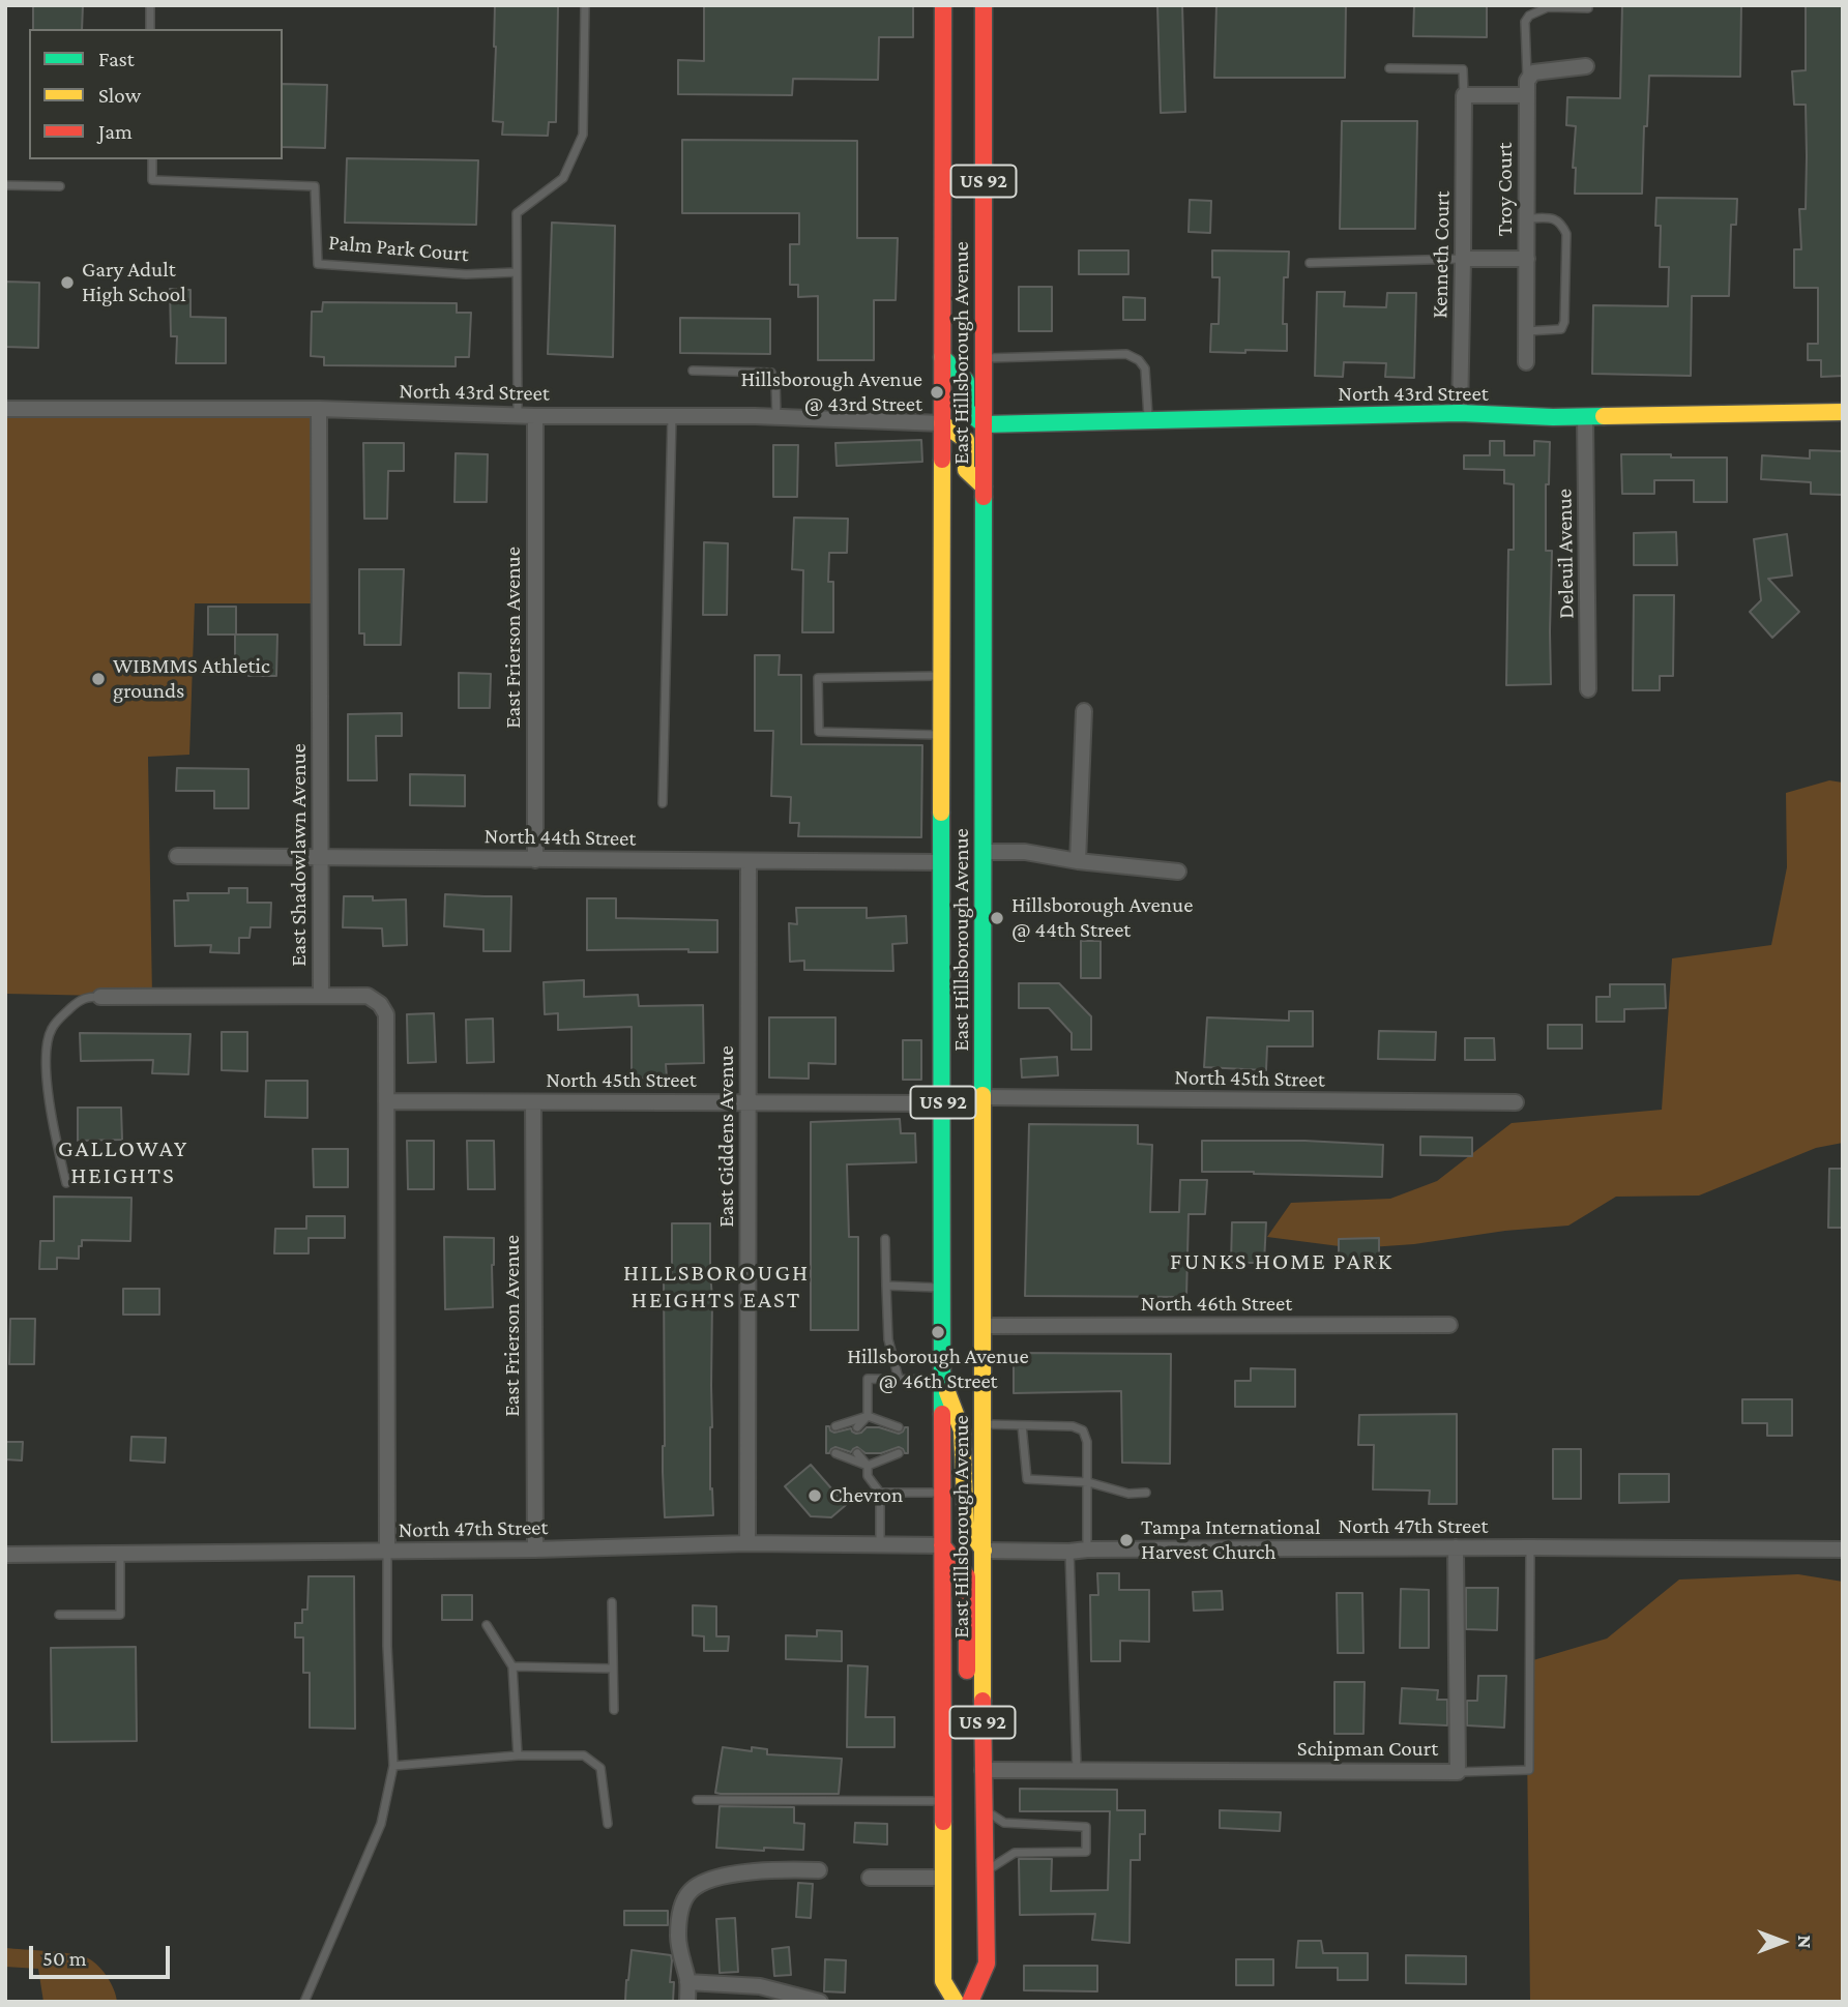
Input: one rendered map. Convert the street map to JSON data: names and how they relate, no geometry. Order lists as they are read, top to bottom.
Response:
{
  "streets": {
    "main road": ["US 92", "East Hillsborough Avenue", "North 43rd Street"],
    "street": [
      "Troy Court",
      "Kenneth Court",
      "Deleuil Avenue",
      "East Frierson Avenue",
      "North 44th Street",
      "East Shadowlawn Avenue",
      "North 45th Street",
      "East Giddens Avenue",
      "North 46th Street",
      "North 47th Street",
      "Schipman Court"
    ],
    "lane": ["Palm Park Court"]
  },
  "crossings": [
    ["Kenneth Court", "North 43rd Street"],
    ["East Hillsborough Avenue", "North 43rd Street"],
    ["East Hillsborough Avenue", "North 44th Street"],
    ["East Hillsborough Avenue", "North 45th Street"],
    ["East Hillsborough Avenue", "North 46th Street"],
    ["East Hillsborough Avenue", "North 47th Street"],
    ["East Hillsborough Avenue", "Schipman Court"],
    ["North 43rd Street", "Deleuil Avenue"],
    ["North 43rd Street", "East Frierson Avenue"],
    ["North 43rd Street", "East Shadowlawn Avenue"],
    ["East Frierson Avenue", "North 44th Street"],
    ["East Frierson Avenue", "North 45th Street"],
    ["East Frierson Avenue", "North 47th Street"],
    ["North 44th Street", "East Shadowlawn Avenue"],
    ["North 44th Street", "East Giddens Avenue"],
    ["East Shadowlawn Avenue", "North 45th Street"],
    ["East Shadowlawn Avenue", "North 47th Street"],
    ["North 45th Street", "East Giddens Avenue"],
    ["East Giddens Avenue", "North 47th Street"],
    ["North 47th Street", "Schipman Court"]
  ],
  "districts": ["GALLOWAY HEIGHTS", "FUNKS HOME PARK", "HILLSBOROUGH HEIGHTS EAST"],
  "places": [
    "Gary Adult High School",
    "Hillsborough Avenue @ 43rd Street",
    "WIBMMS Athletic grounds",
    "Hillsborough Avenue @ 44th Street",
    "Hillsborough Avenue @ 46th Street",
    "Chevron",
    "Tampa International Harvest Church"
  ],
  "legend": ["Fast", "Slow", "Jam"],
  "scale_bar": "50 m",
  "north": "right"
}
